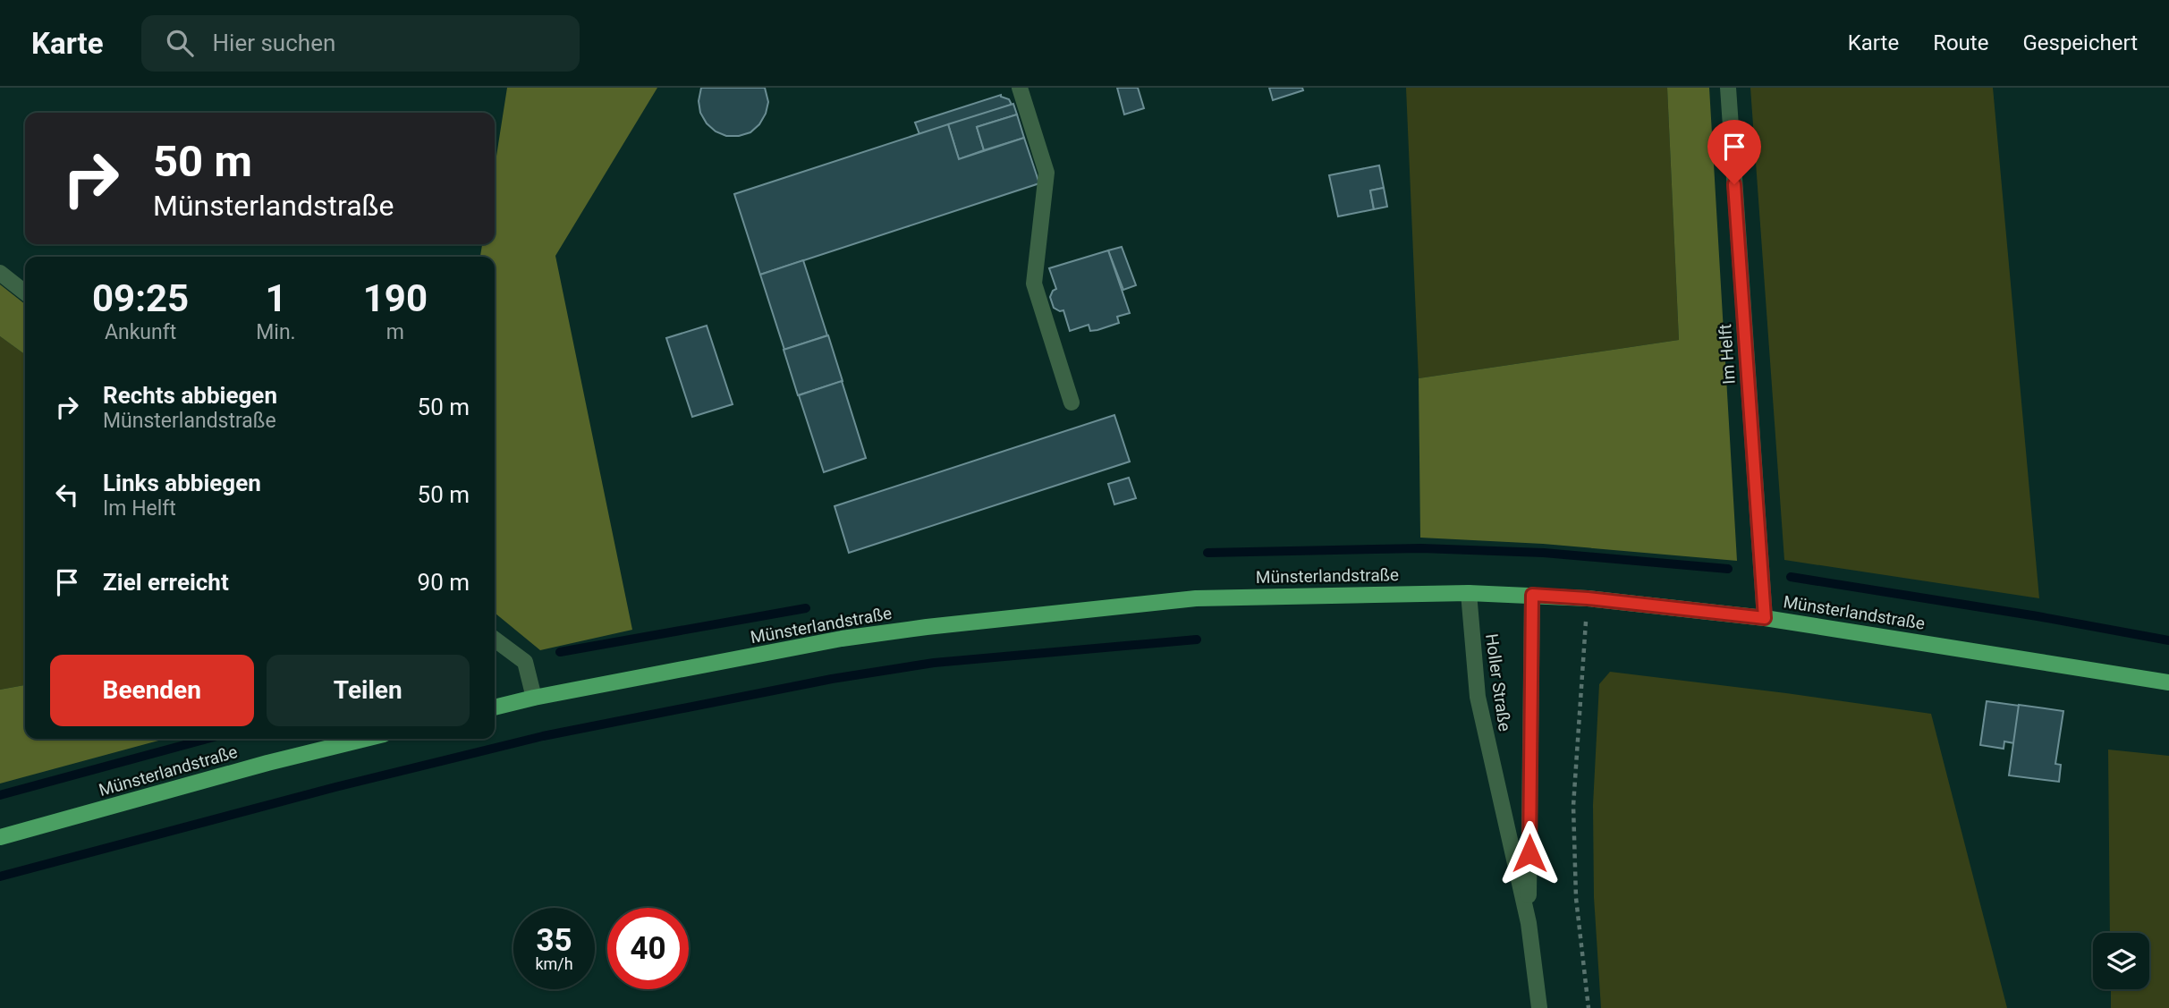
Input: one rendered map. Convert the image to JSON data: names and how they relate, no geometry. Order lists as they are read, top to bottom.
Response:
{
  "streets": {
    "main road": ["Münsterlandstraße"],
    "street": ["Im Helft", "Holler Straße"]
  },
  "crossings": [
    ["Im Helft", "Münsterlandstraße"],
    ["Münsterlandstraße", "Holler Straße"]
  ],
  "page": {
    "header": "Karte",
    "search": "Hier suchen",
    "nav": ["Karte", "Route", "Gespeichert"],
    "turn": ["50 m", "Münsterlandstraße"],
    "eta": [
      "09:25",
      "Ankunft",
      "1",
      "Min.",
      "190",
      "m"
    ],
    "list": [
      {
        "name": "Rechts abbiegen",
        "note": "Münsterlandstraße",
        "value": "50 m"
      },
      {
        "name": "Links abbiegen",
        "note": "Im Helft",
        "value": "50 m"
      },
      {
        "name": "Ziel erreicht",
        "value": "90 m"
      }
    ],
    "buttons": ["Beenden", "Teilen"],
    "speed": "35 km/h",
    "limit": "40"
  }
}
